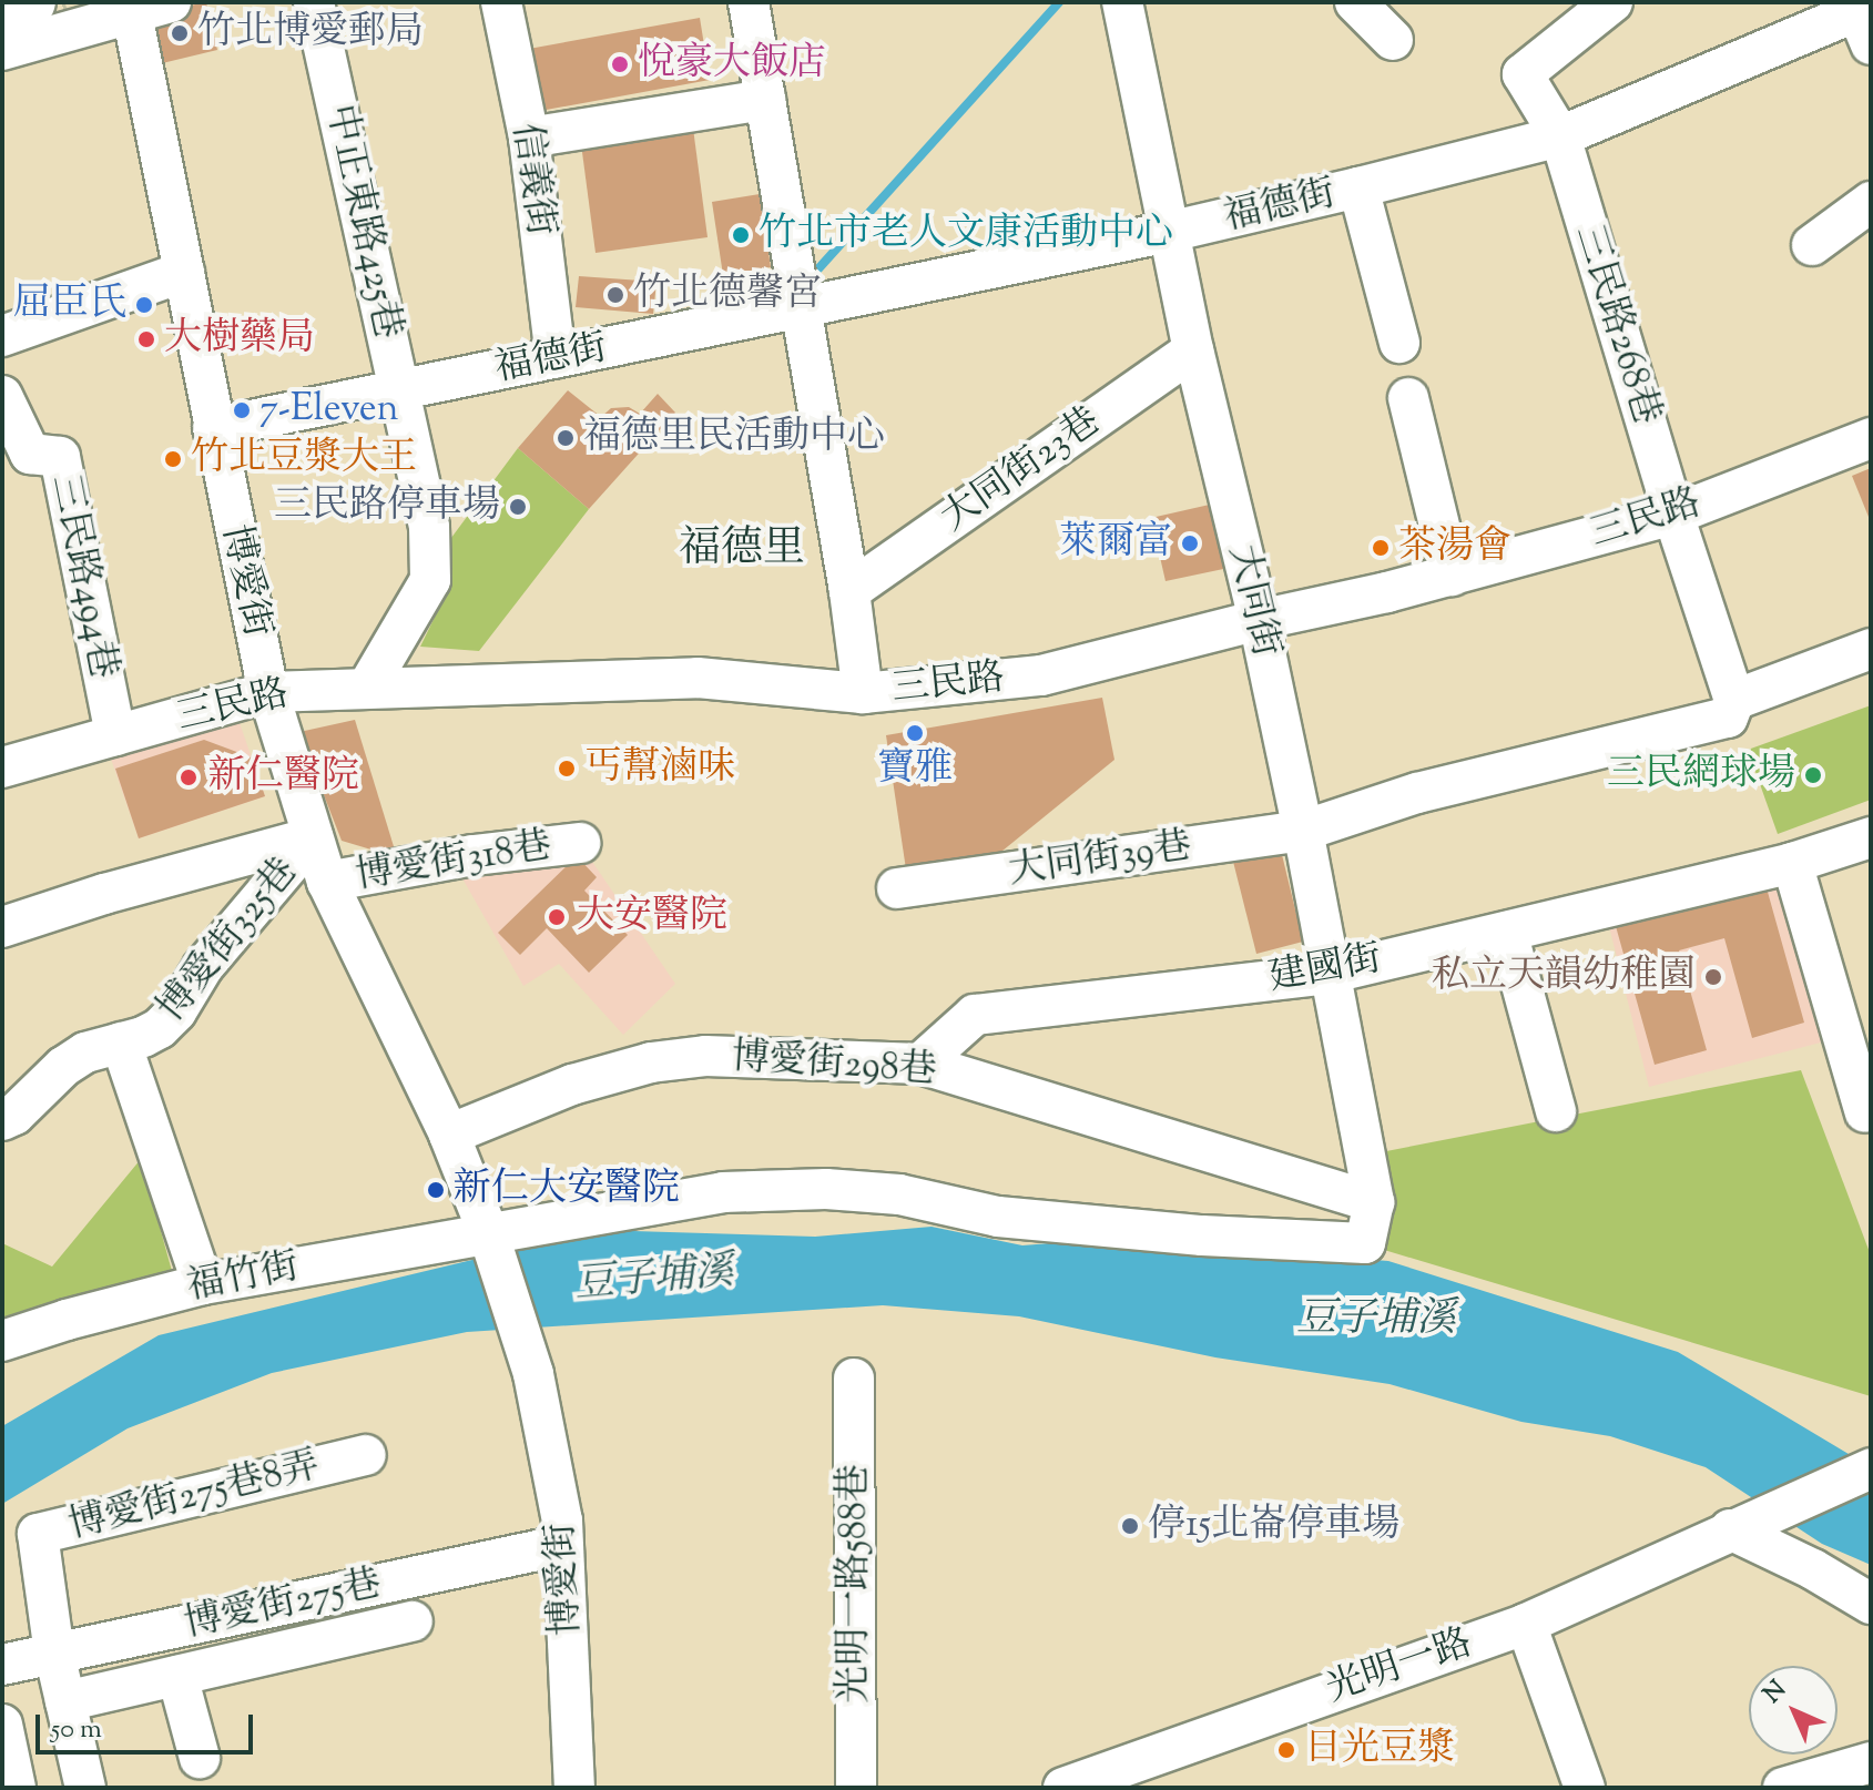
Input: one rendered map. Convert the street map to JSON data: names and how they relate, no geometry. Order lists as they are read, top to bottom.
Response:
{
  "streets": {
    "street": [
      "信義街",
      "福德街",
      "中正東路425巷",
      "三民路268巷",
      "大同街23巷",
      "三民路",
      "三民路494巷",
      "博愛街",
      "大同街",
      "大同街39巷",
      "博愛街318巷",
      "博愛街325巷",
      "建國街",
      "博愛街298巷",
      "福竹街",
      "博愛街275巷8弄",
      "光明一路588巷",
      "博愛街275巷",
      "光明一路"
    ]
  },
  "crossings": [
    ["信義街", "福德街"],
    ["福德街", "中正東路425巷"],
    ["福德街", "三民路268巷"],
    ["福德街", "博愛街"],
    ["福德街", "大同街"],
    ["中正東路425巷", "三民路"],
    ["三民路268巷", "三民路"],
    ["三民路268巷", "大同街39巷"],
    ["大同街23巷", "大同街"],
    ["三民路", "三民路494巷"],
    ["三民路", "博愛街"],
    ["三民路", "大同街"],
    ["博愛街", "博愛街318巷"],
    ["博愛街", "博愛街325巷"],
    ["博愛街", "博愛街298巷"],
    ["博愛街", "福竹街"],
    ["博愛街", "博愛街275巷"],
    ["大同街", "大同街39巷"],
    ["大同街", "建國街"],
    ["大同街", "博愛街298巷"],
    ["大同街", "福竹街"],
    ["建國街", "博愛街298巷"],
    ["博愛街298巷", "福竹街"],
    ["博愛街275巷8弄", "博愛街275巷"]
  ],
  "districts": ["福德里"],
  "water": ["豆子埔溪"],
  "places": [
    "竹北博愛郵局",
    "悅豪大飯店",
    "竹北市老人文康活動中心",
    "竹北德馨宮",
    "屈臣氏",
    "大樹藥局",
    "7-Eleven",
    "福德里民活動中心",
    "竹北豆漿大王",
    "三民路停車場",
    "萊爾富",
    "茶湯會",
    "寶雅",
    "丐幫滷味",
    "三民網球場",
    "新仁醫院",
    "大安醫院",
    "私立天韻幼稚園",
    "新仁大安醫院",
    "停15北崙停車場",
    "日光豆漿"
  ],
  "scale_bar": "50 m",
  "north": "top left"
}
